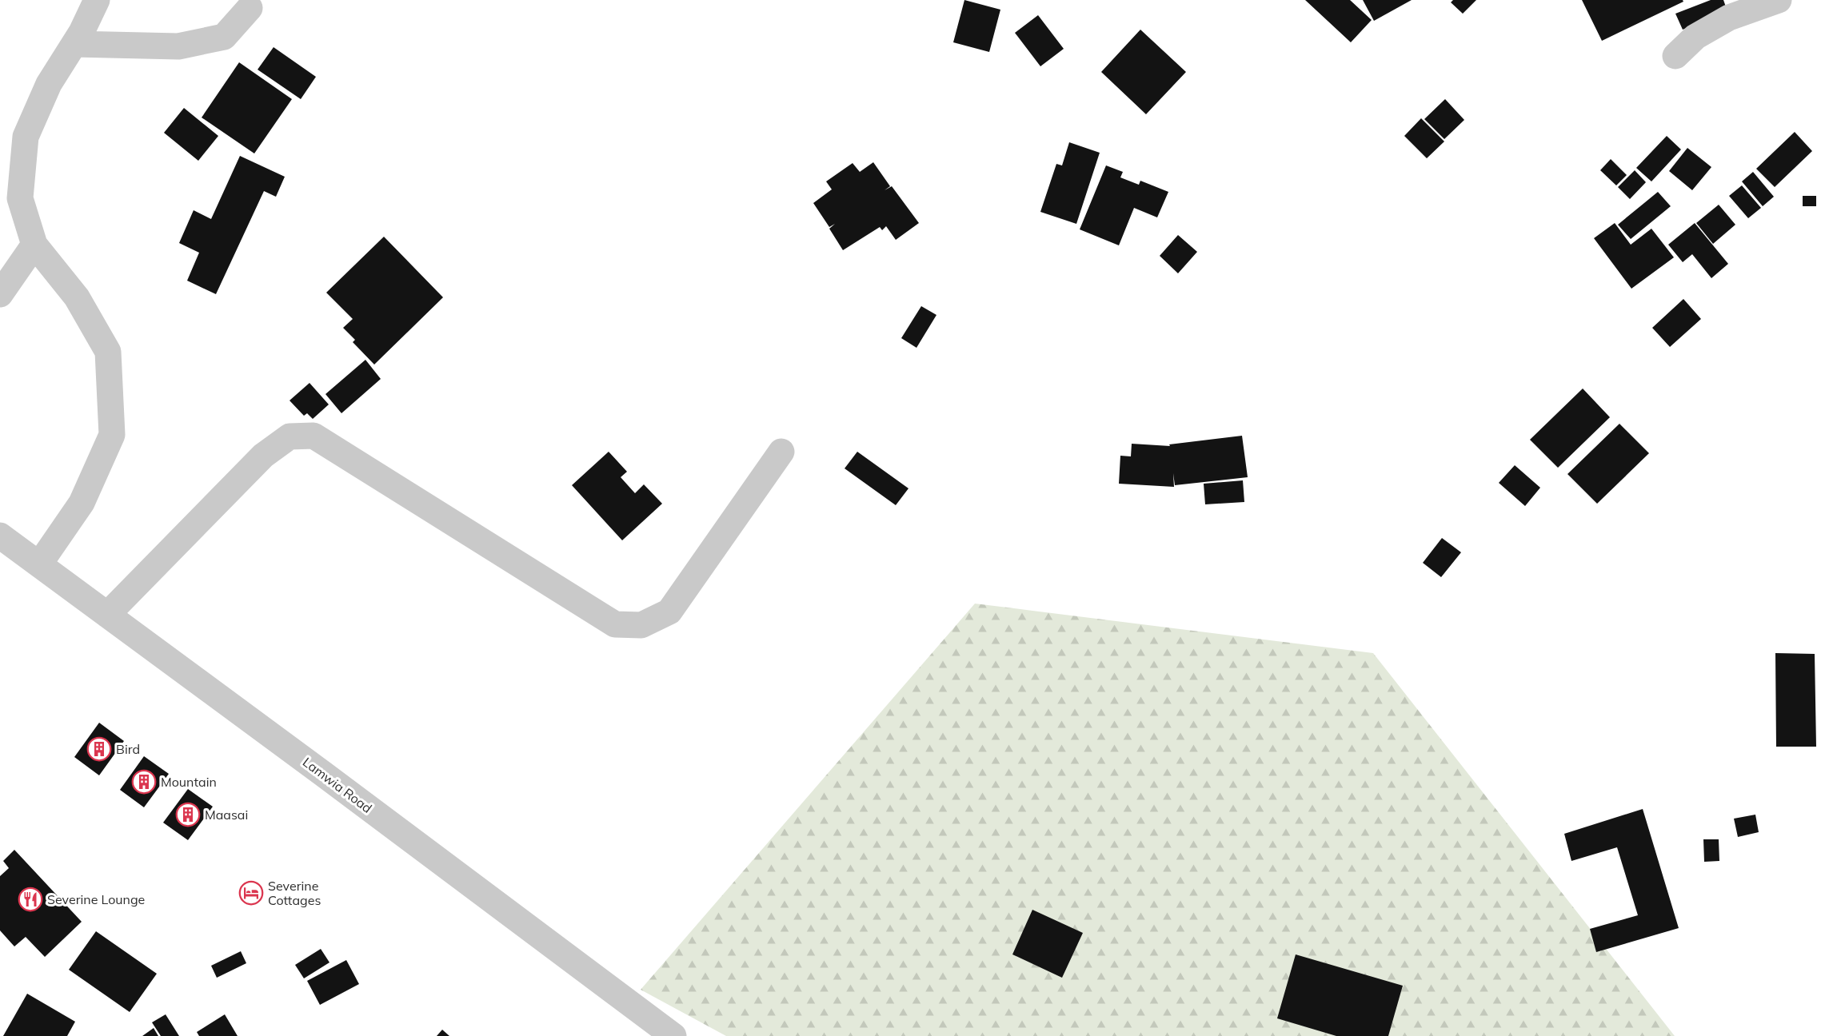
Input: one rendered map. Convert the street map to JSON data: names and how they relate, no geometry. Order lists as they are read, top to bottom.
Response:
{
  "streets": {
    "street": ["Lamwia Road"]
  },
  "places": {
    "building": ["Bird", "Mountain", "Maasai"],
    "hotel": ["Severine Cottages"],
    "restaurant": ["Severine Lounge"]
  }
}
